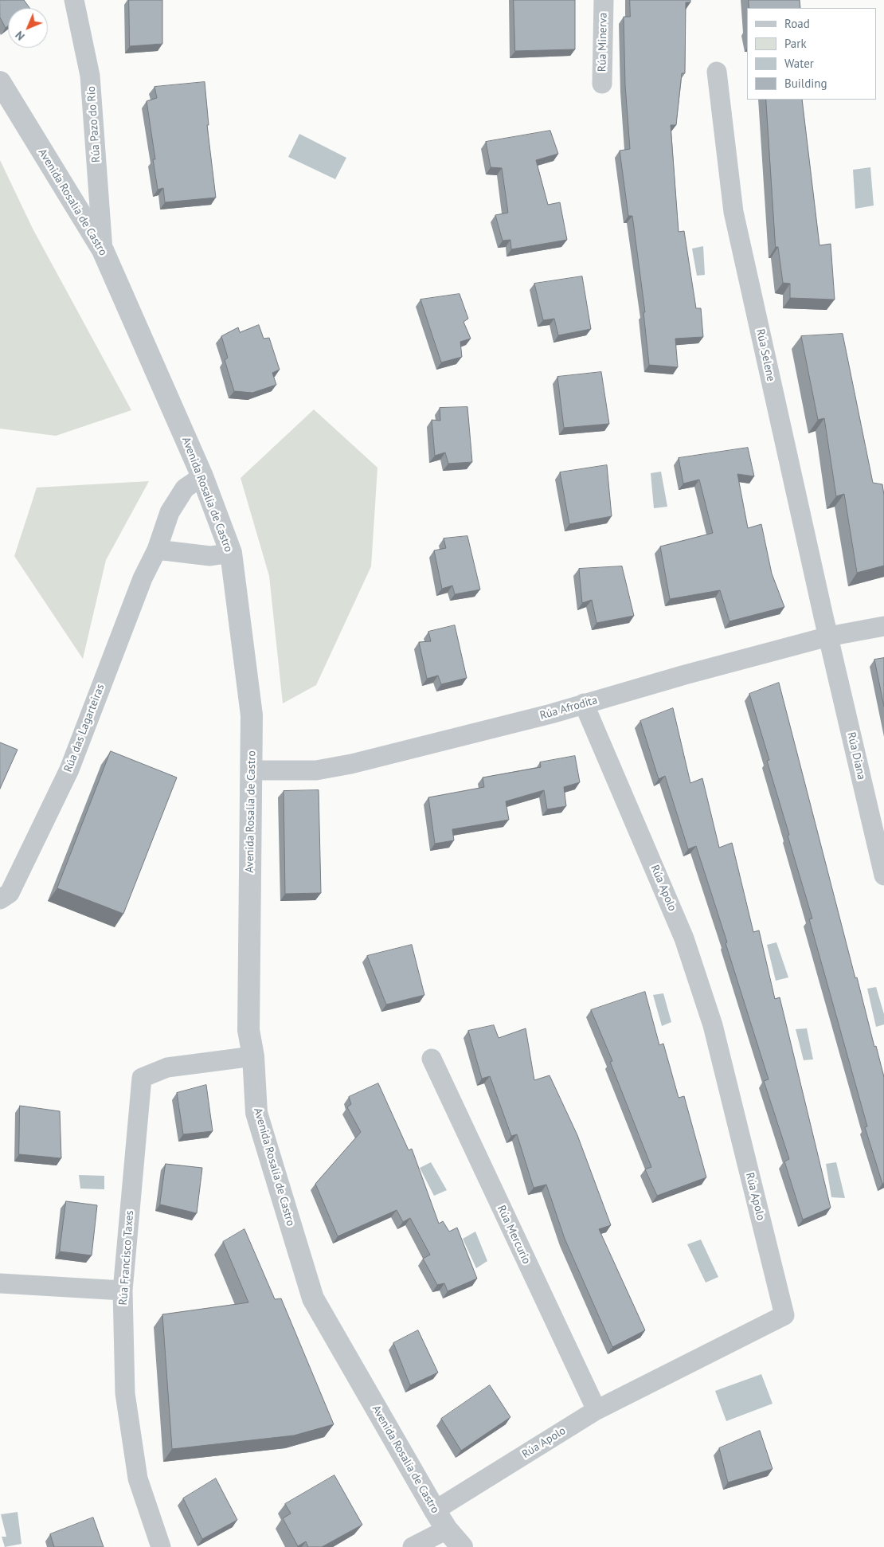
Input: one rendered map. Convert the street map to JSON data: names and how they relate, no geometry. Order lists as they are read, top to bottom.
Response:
{
  "streets": {
    "street": [
      "Rúa Minerva",
      "Rúa Pazo do Río",
      "Avenida Rosalía de Castro",
      "Rúa Selene",
      "Rúa Afrodita",
      "Rúa das Lagarteiras",
      "Rúa Diana",
      "Rúa Apolo",
      "Rúa Mercurio",
      "Rúa Francisco Taxes"
    ]
  },
  "crossings": [
    ["Rúa Pazo do Río", "Avenida Rosalía de Castro"],
    ["Avenida Rosalía de Castro", "Rúa Afrodita"],
    ["Avenida Rosalía de Castro", "Rúa das Lagarteiras"],
    ["Avenida Rosalía de Castro", "Rúa Apolo"],
    ["Avenida Rosalía de Castro", "Rúa Francisco Taxes"],
    ["Rúa Selene", "Rúa Afrodita"],
    ["Rúa Selene", "Rúa Diana"],
    ["Rúa Afrodita", "Rúa Diana"],
    ["Rúa Afrodita", "Rúa Apolo"],
    ["Rúa Apolo", "Rúa Mercurio"]
  ],
  "legend": [
    "Road",
    "Park",
    "Water",
    "Building"
  ],
  "north": "bottom left"
}
